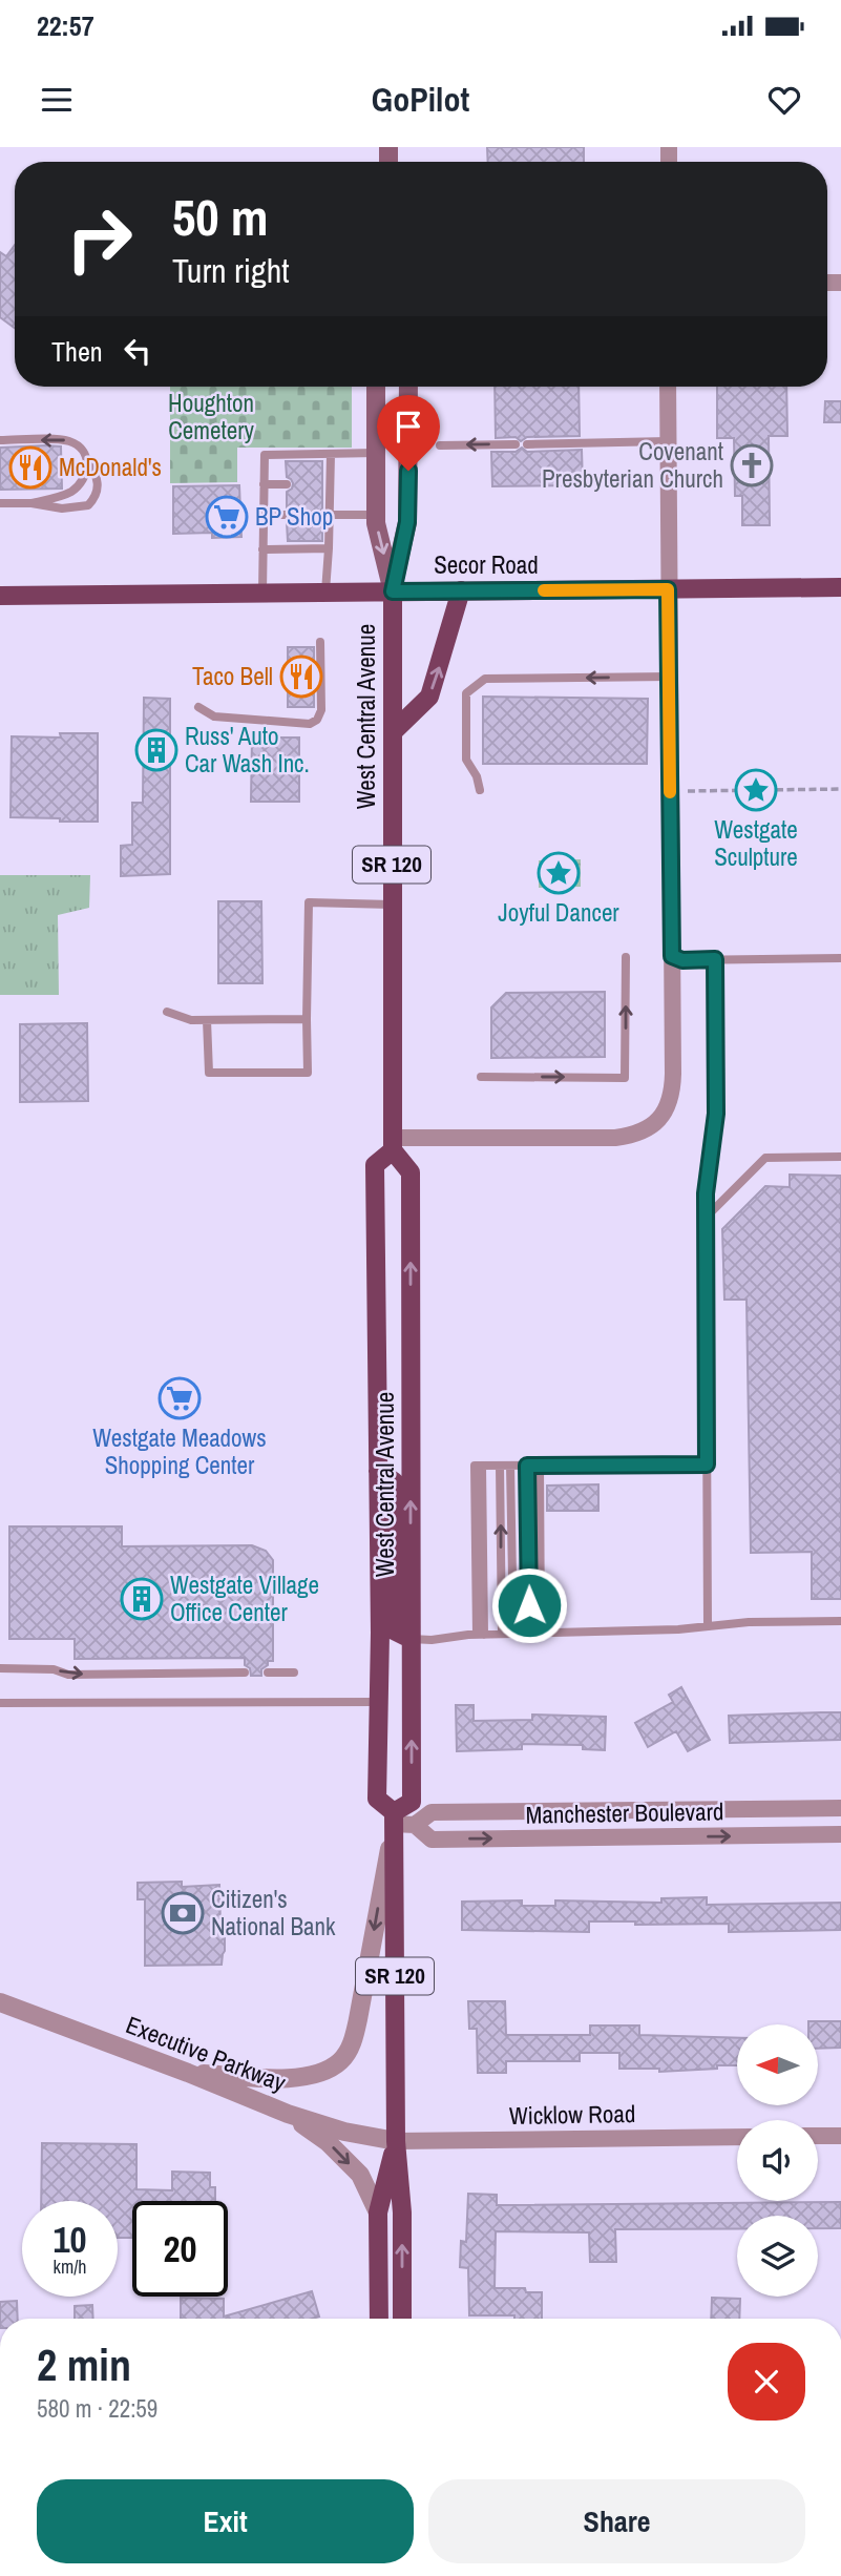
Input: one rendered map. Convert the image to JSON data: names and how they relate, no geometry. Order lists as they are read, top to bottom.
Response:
{
  "streets": {
    "main road": ["Secor Road", "West Central Avenue", "SR 120"],
    "street": ["Manchester Boulevard", "Executive Parkway", "Wicklow Road"]
  },
  "crossings": [
    ["Secor Road", "West Central Avenue"],
    ["West Central Avenue", "Manchester Boulevard"],
    ["West Central Avenue", "Executive Parkway"],
    ["West Central Avenue", "Wicklow Road"],
    ["Executive Parkway", "Wicklow Road"]
  ],
  "parks": ["Houghton Cemetery"],
  "places": {
    "church": ["Covenant Presbyterian Church"],
    "restaurant": ["McDonald's", "Taco Bell"],
    "supermarket": ["BP Shop", "Westgate Meadows Shopping Center"],
    "building": ["Russ' Auto Car Wash Inc.", "Westgate Village Office Center"],
    "place": ["Westgate Sculpture", "Joyful Dancer"],
    "bank": ["Citizen's National Bank"]
  },
  "north": "left",
  "page": {
    "status": "22:57",
    "header": "GoPilot",
    "turn": ["50 m", "Turn right"],
    "then": "Then",
    "speed": "10 km/h",
    "limit": "20",
    "heading": ["2 min", "580 m · 22:59"],
    "buttons": ["Exit", "Share"]
  }
}
